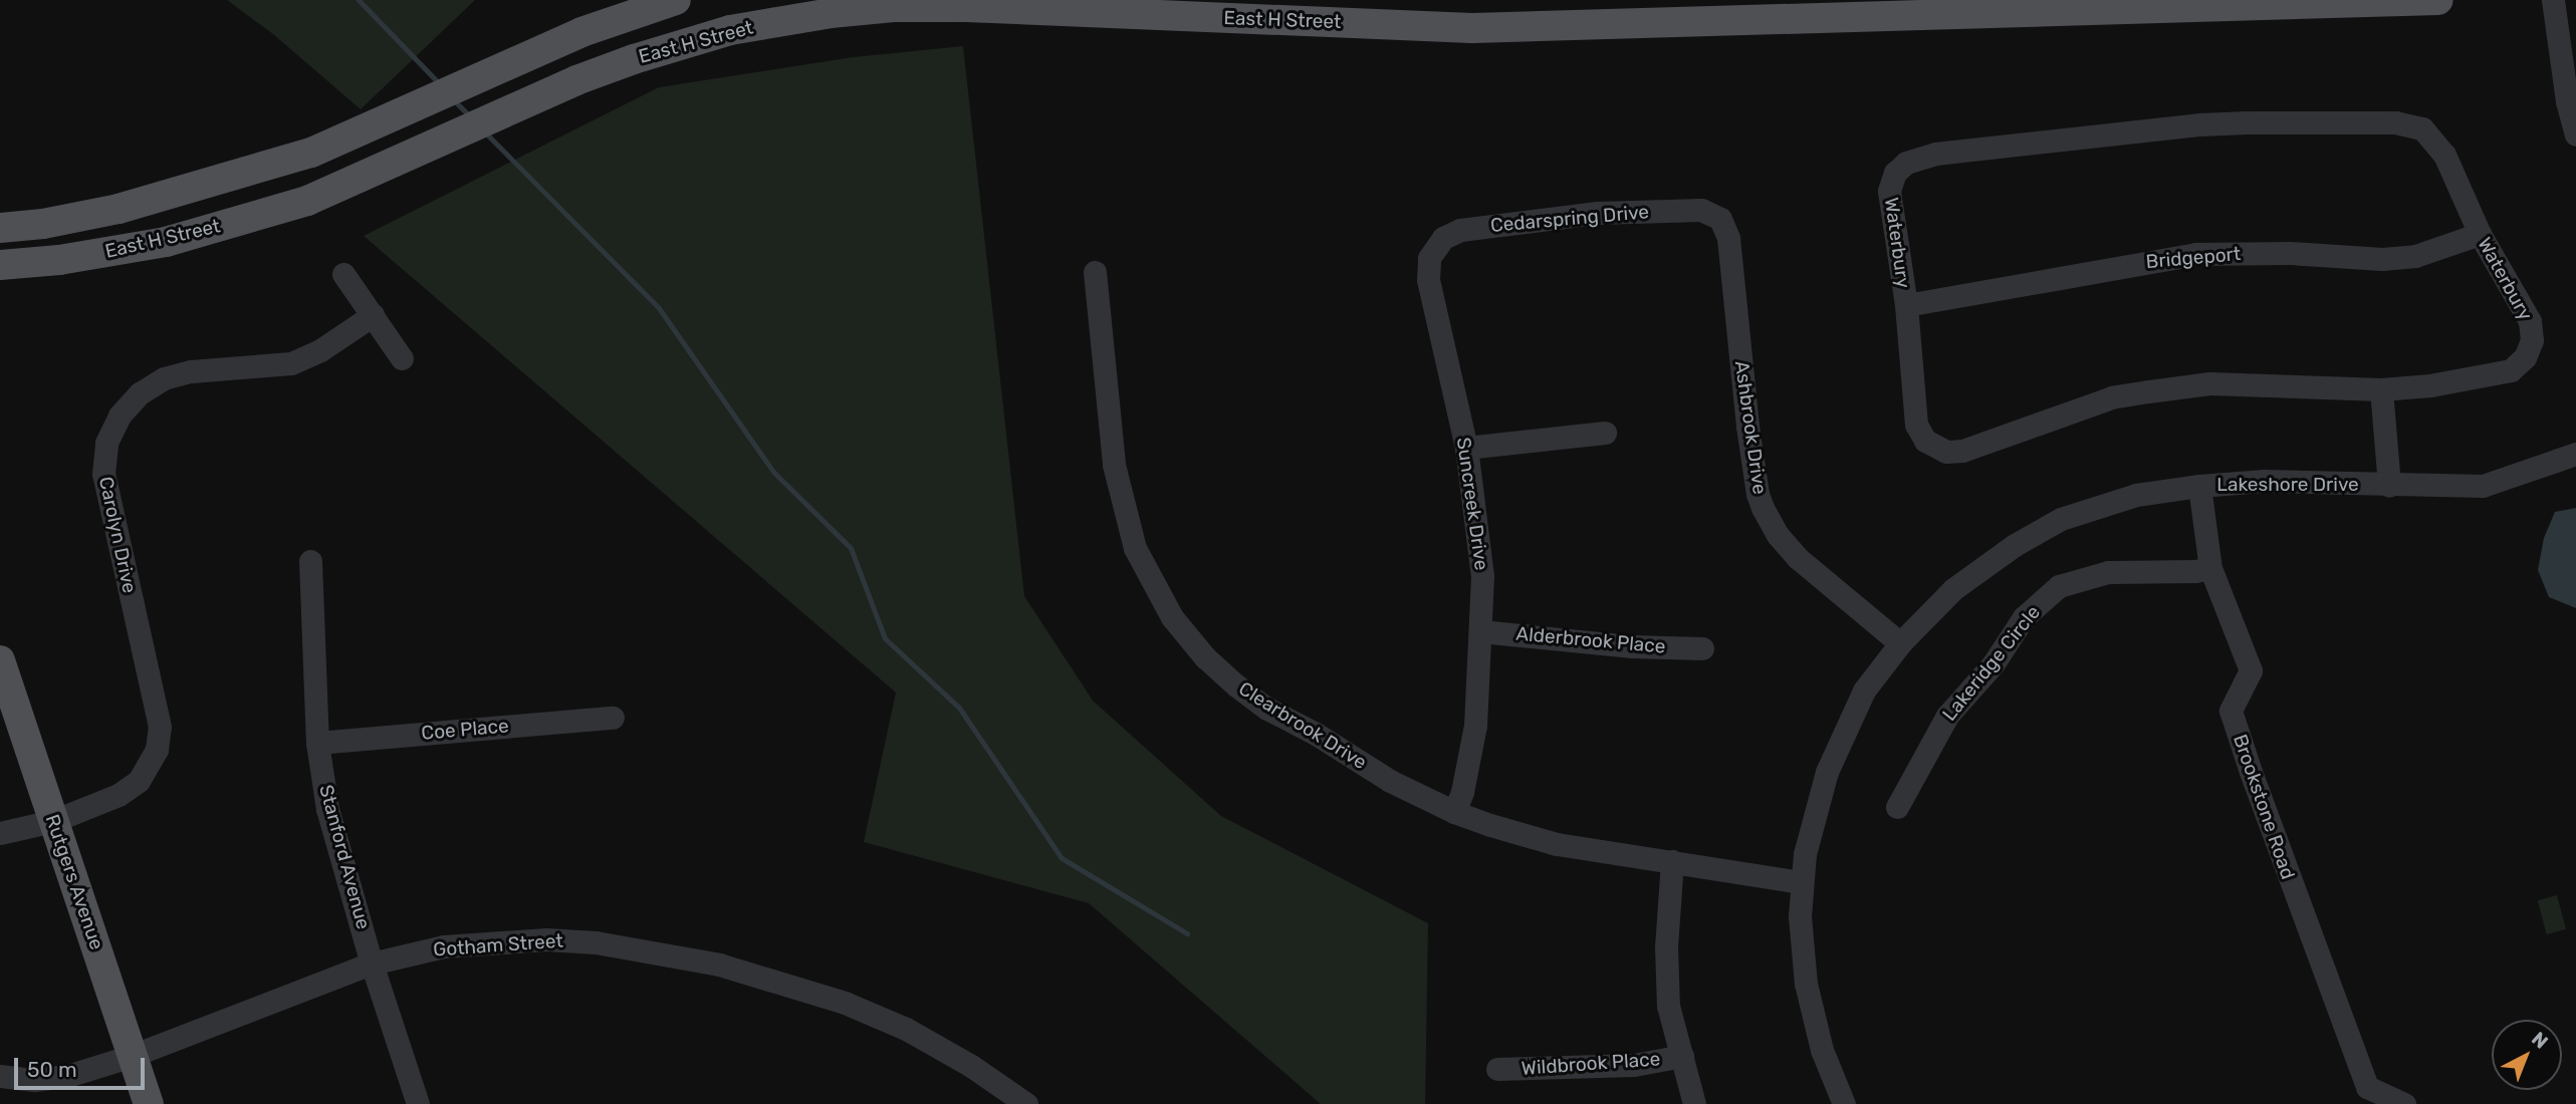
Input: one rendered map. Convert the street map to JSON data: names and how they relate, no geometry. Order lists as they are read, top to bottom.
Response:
{
  "streets": {
    "main road": ["East H Street", "Rutgers Avenue"],
    "street": [
      "Cedarspring Drive",
      "Waterbury",
      "Bridgeport",
      "Ashbrook Drive",
      "Lakeshore Drive",
      "Suncreek Drive",
      "Carolyn Drive",
      "Alderbrook Place",
      "Lakeridge Circle",
      "Clearbrook Drive",
      "Coe Place",
      "Brookstone Road",
      "Stanford Avenue",
      "Gotham Street",
      "Wildbrook Place"
    ]
  },
  "crossings": [
    ["Cedarspring Drive", "Ashbrook Drive"],
    ["Cedarspring Drive", "Suncreek Drive"],
    ["Waterbury", "Bridgeport"],
    ["Ashbrook Drive", "Lakeshore Drive"],
    ["Lakeshore Drive", "Clearbrook Drive"],
    ["Lakeshore Drive", "Brookstone Road"],
    ["Suncreek Drive", "Alderbrook Place"],
    ["Suncreek Drive", "Clearbrook Drive"],
    ["Carolyn Drive", "Rutgers Avenue"],
    ["Lakeridge Circle", "Brookstone Road"],
    ["Coe Place", "Stanford Avenue"],
    ["Stanford Avenue", "Gotham Street"],
    ["Rutgers Avenue", "Gotham Street"]
  ],
  "scale_bar": "50 m",
  "north": "top right"
}
